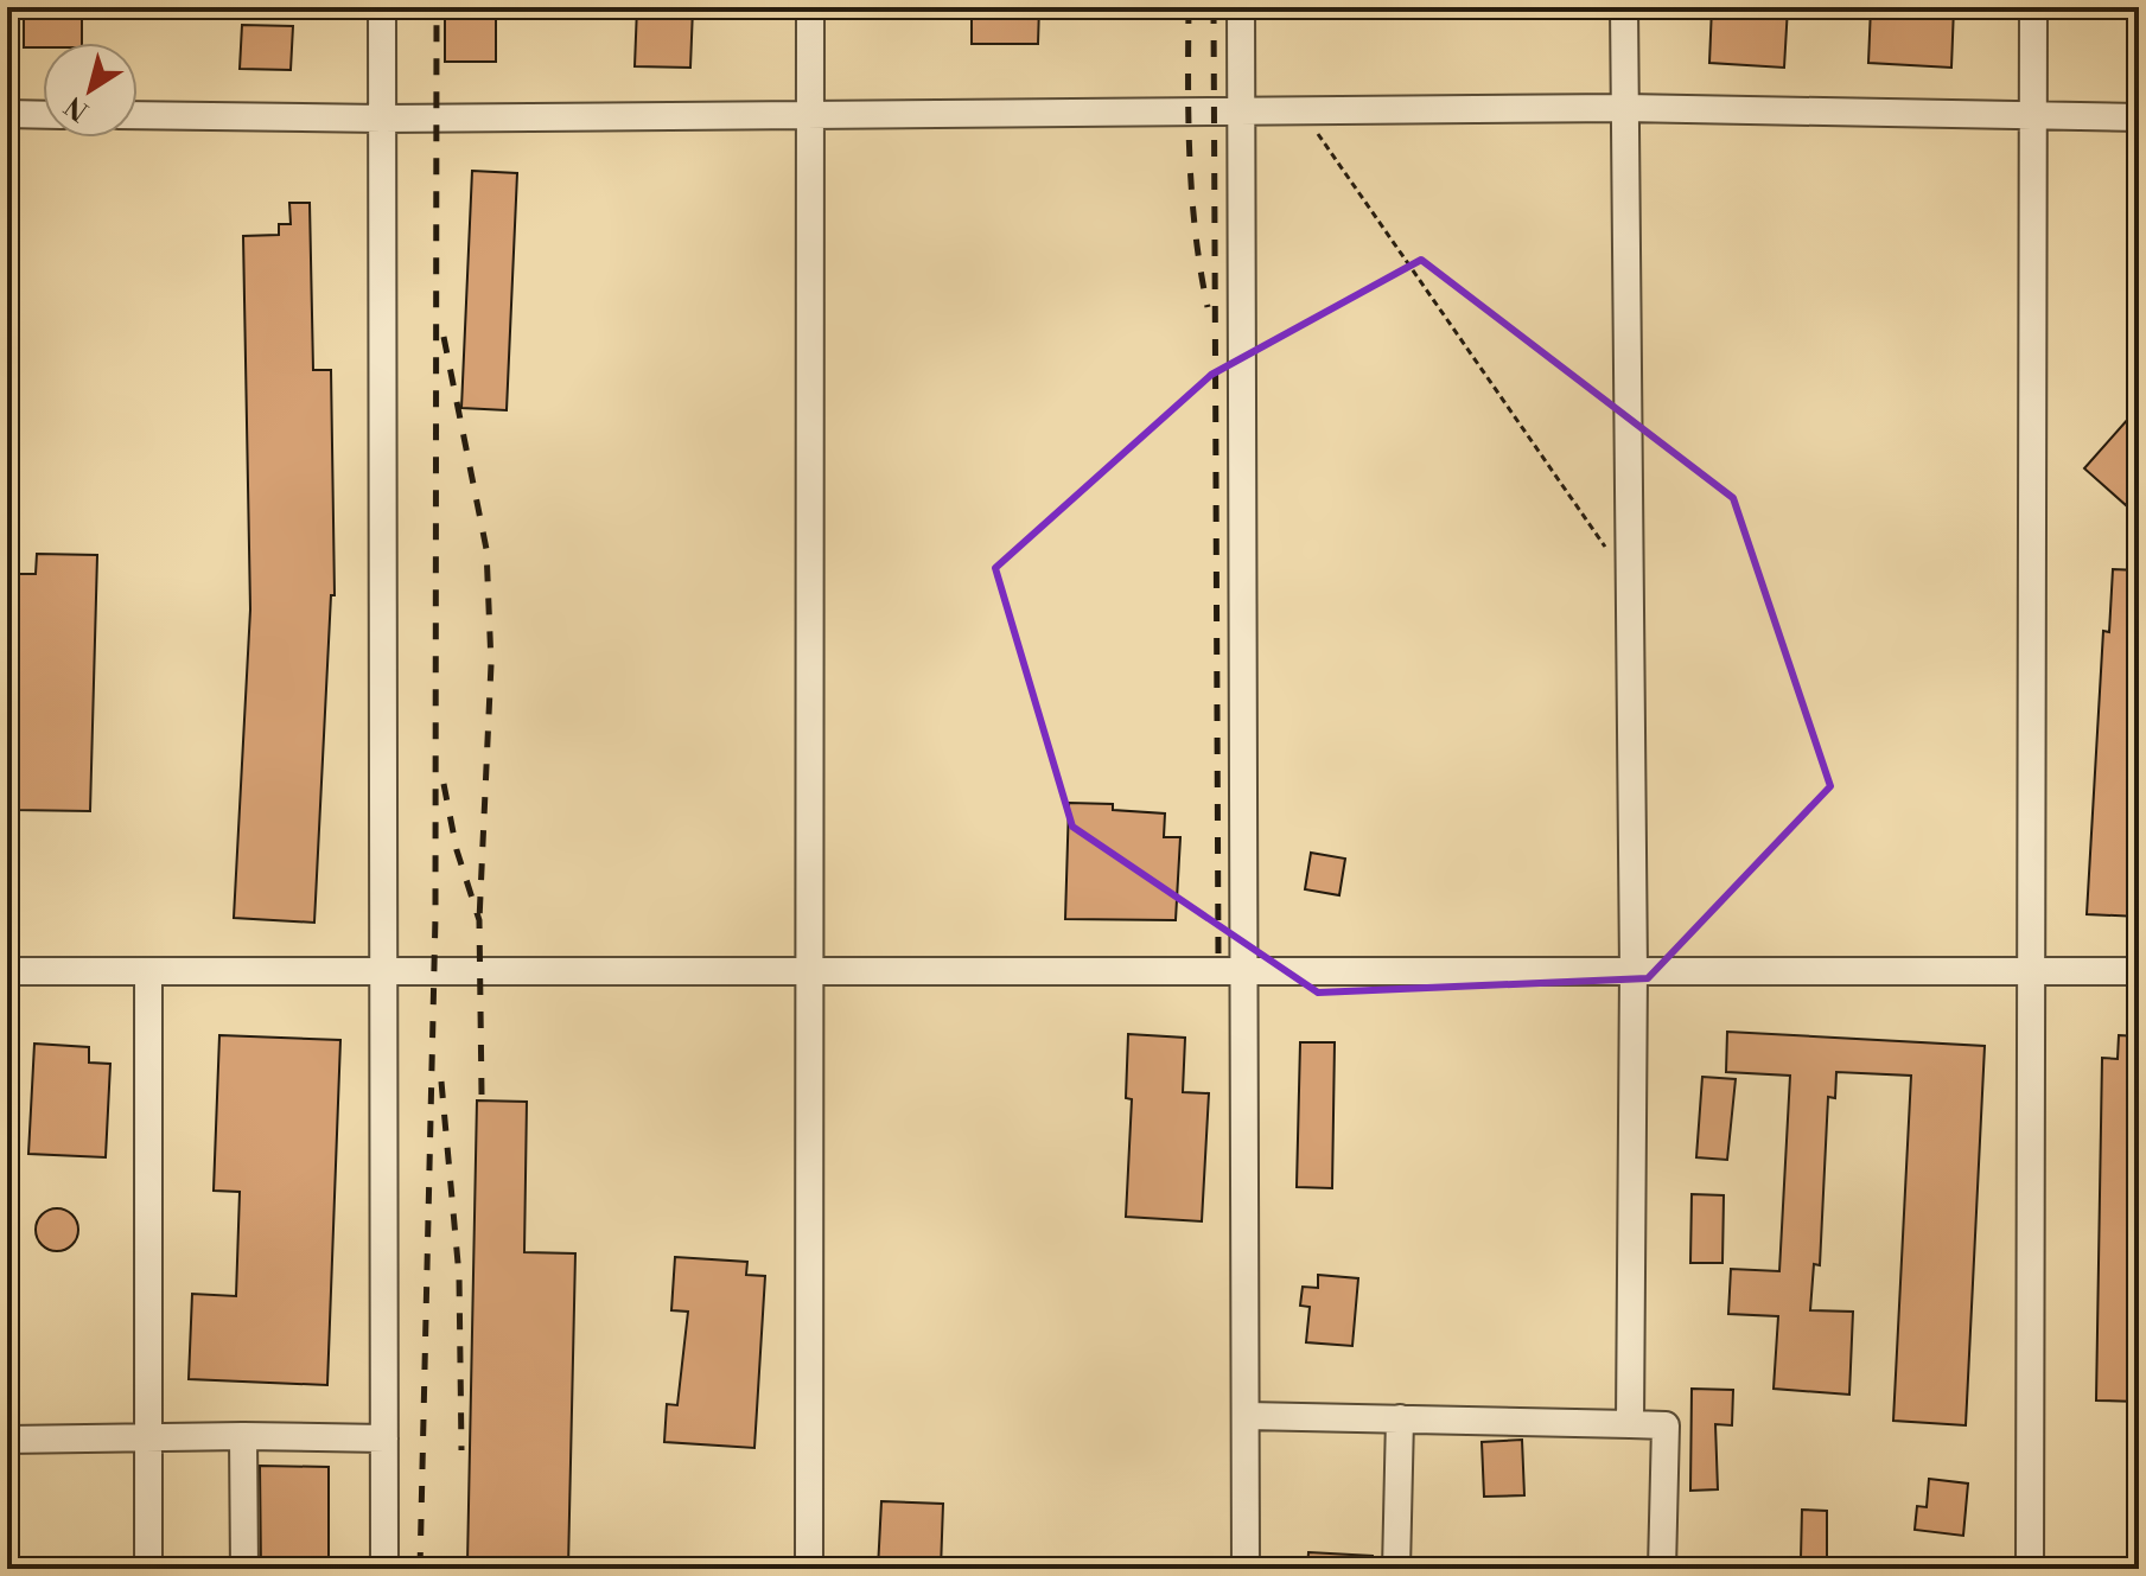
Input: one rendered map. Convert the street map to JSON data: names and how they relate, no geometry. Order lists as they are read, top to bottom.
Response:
{
  "north": "bottom left"
}
